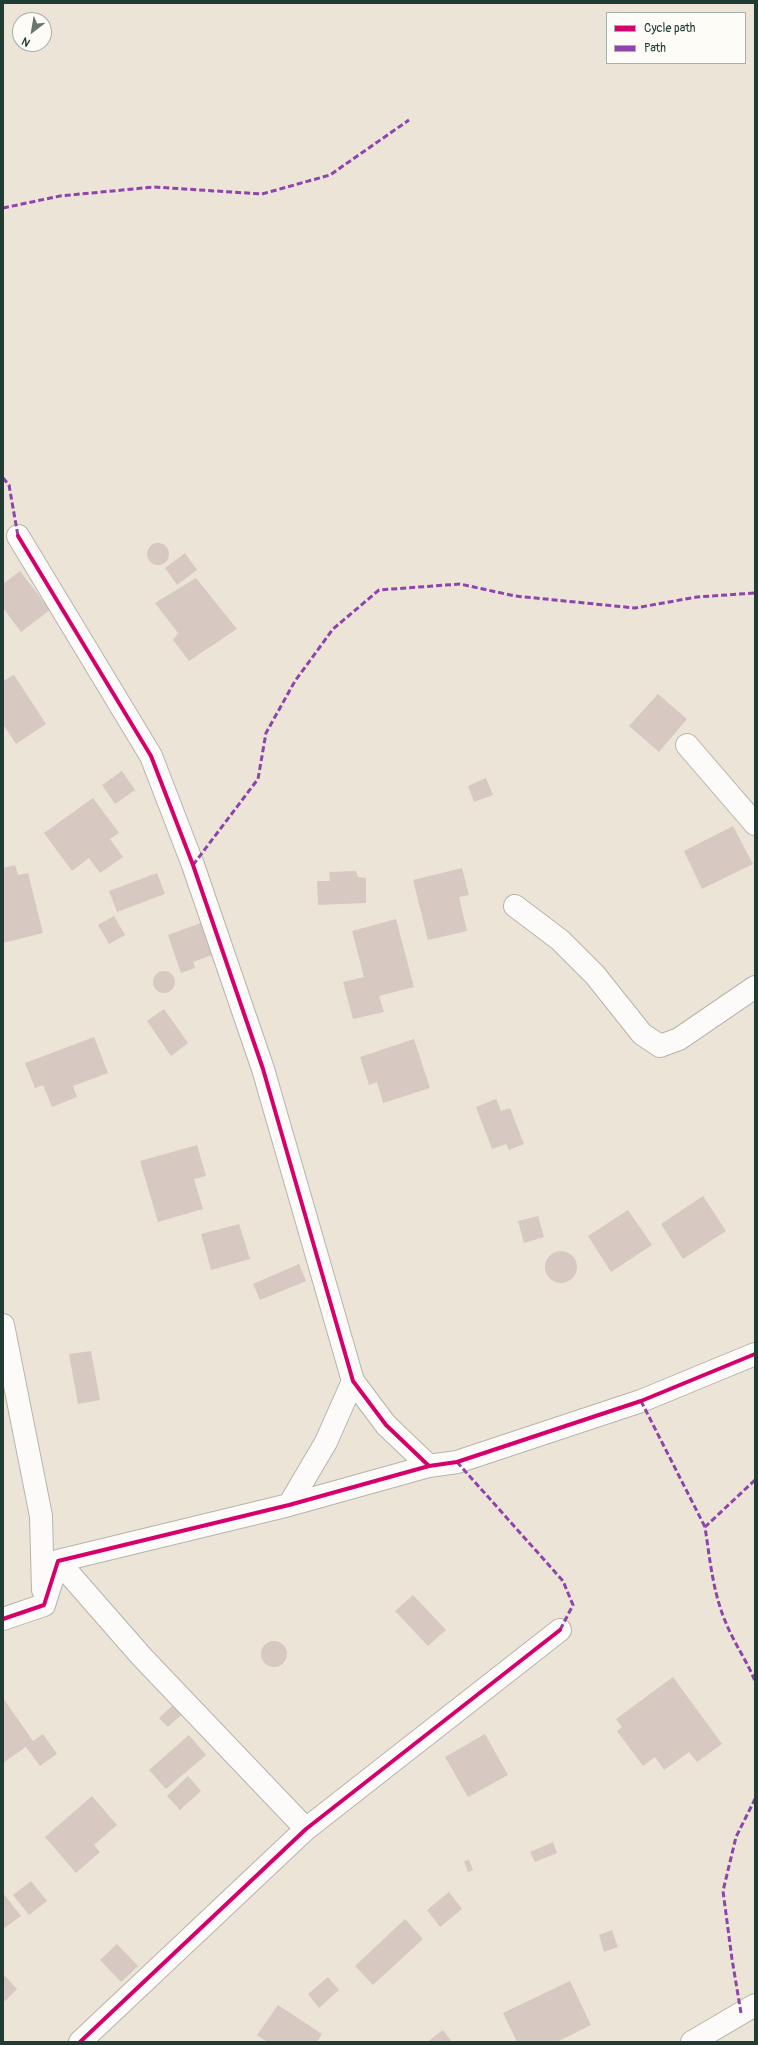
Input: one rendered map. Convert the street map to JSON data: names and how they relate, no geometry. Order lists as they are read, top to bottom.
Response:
{
  "legend": ["Cycle path", "Path"],
  "north": "bottom left"
}
